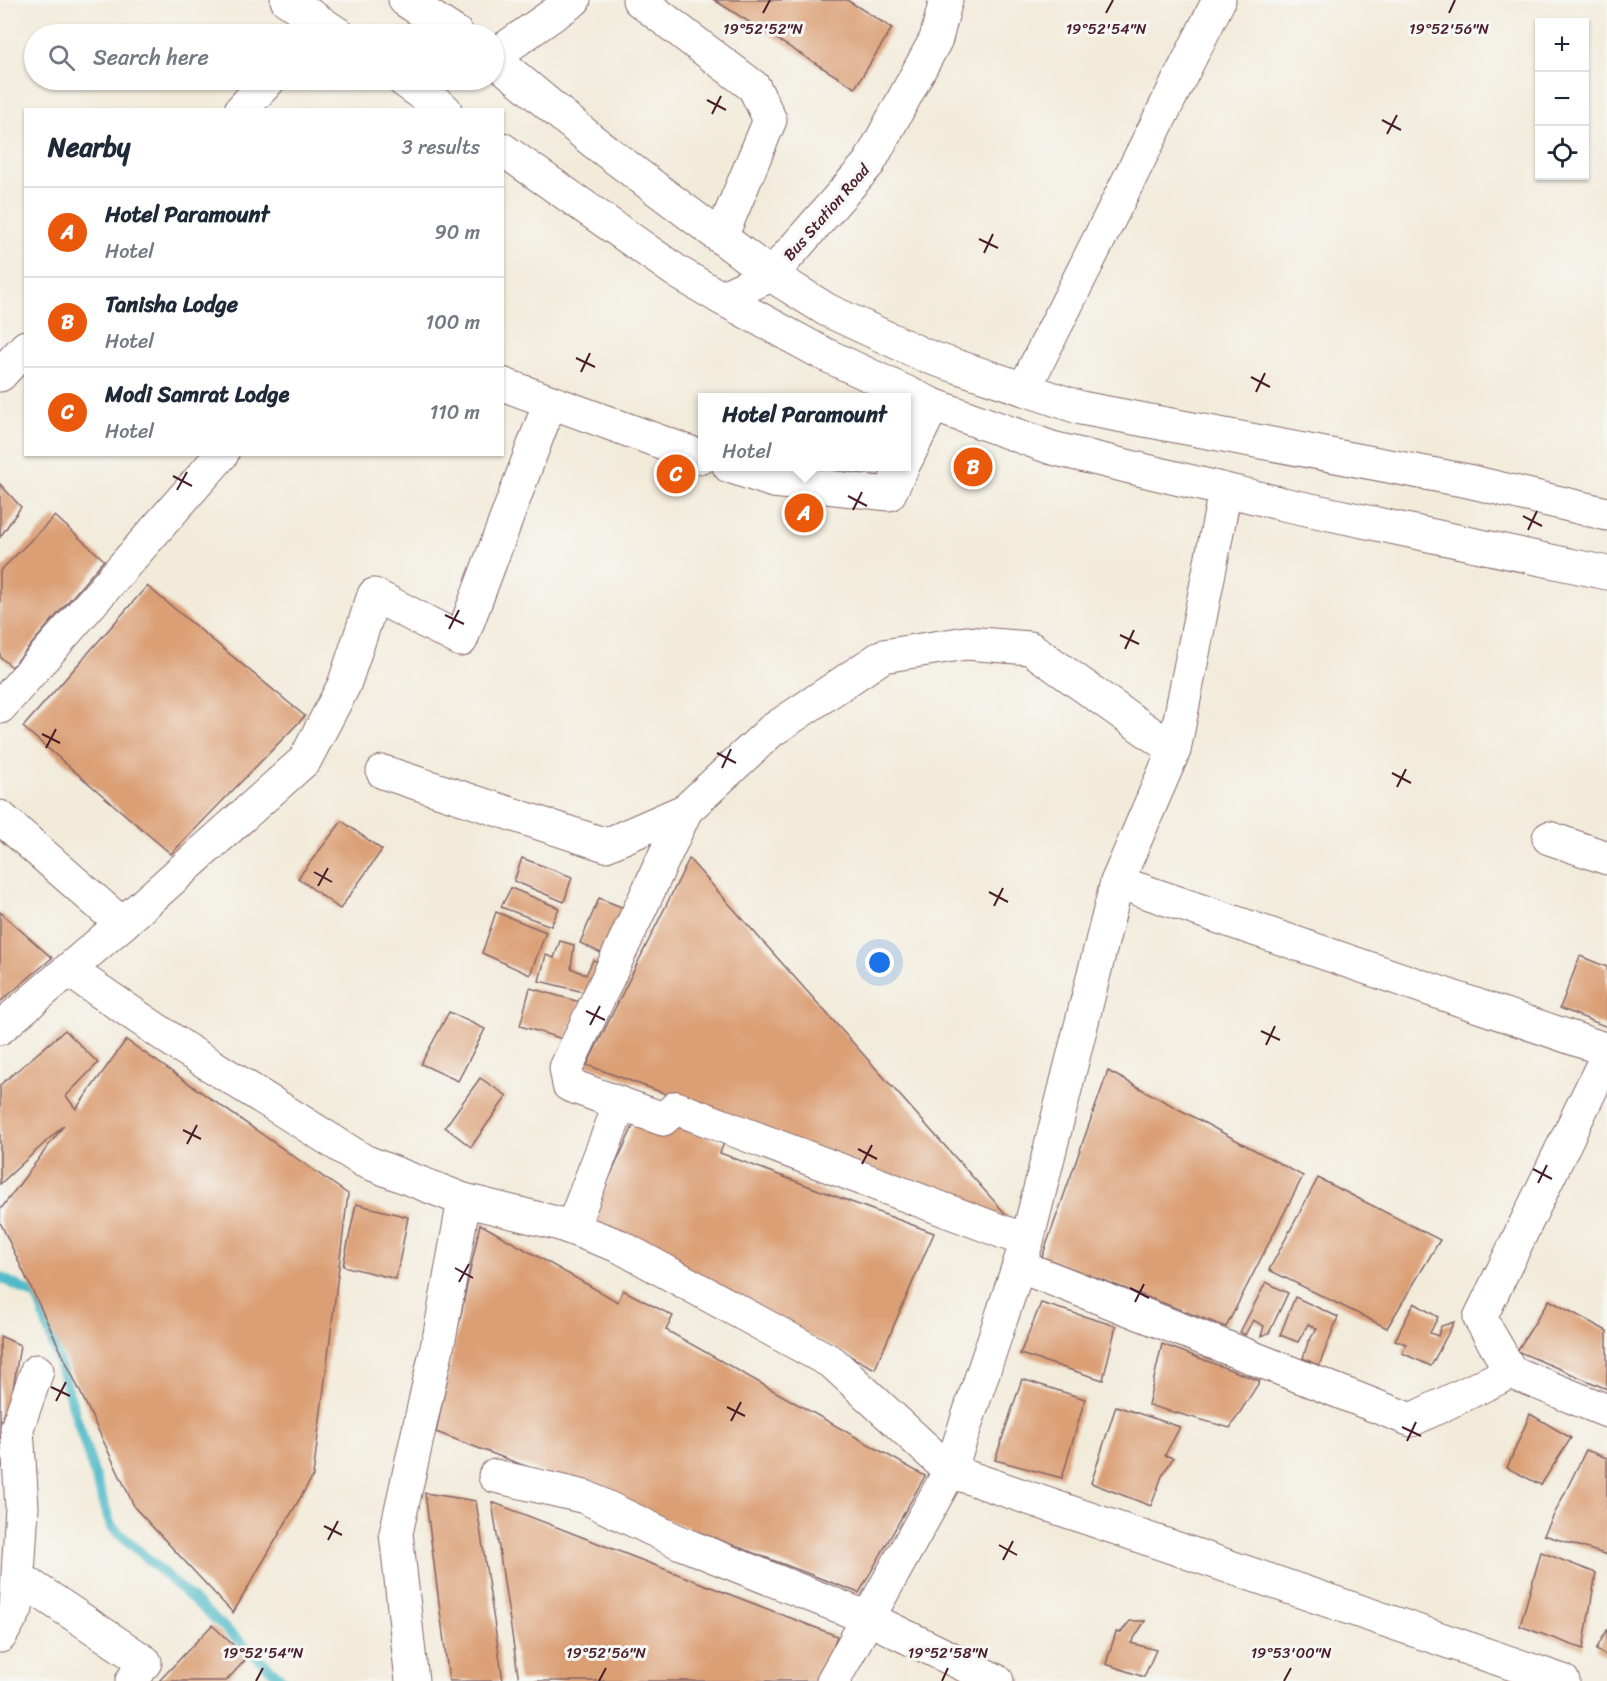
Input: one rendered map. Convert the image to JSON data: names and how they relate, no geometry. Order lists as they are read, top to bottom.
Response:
{
  "streets": {
    "street": ["Bus Station Road"]
  },
  "page": {
    "map_buttons": ["+", "−"],
    "search": "Search here",
    "heading": ["Nearby", "3 results"],
    "list": [
      {
        "mark": "A",
        "name": "Hotel Paramount",
        "note": "Hotel",
        "value": "90 m"
      },
      {
        "mark": "B",
        "name": "Tanisha Lodge",
        "note": "Hotel",
        "value": "100 m"
      },
      {
        "mark": "C",
        "name": "Modi Samrat Lodge",
        "note": "Hotel",
        "value": "110 m"
      }
    ],
    "popup": ["Hotel Paramount", "Hotel"],
    "pins": ["B", "C", "A"]
  },
  "coordinates": [
    "19°52'52\"N",
    "19°52'54\"N",
    "19°52'56\"N",
    "19°52'58\"N",
    "19°53'00\"N"
  ]
}
